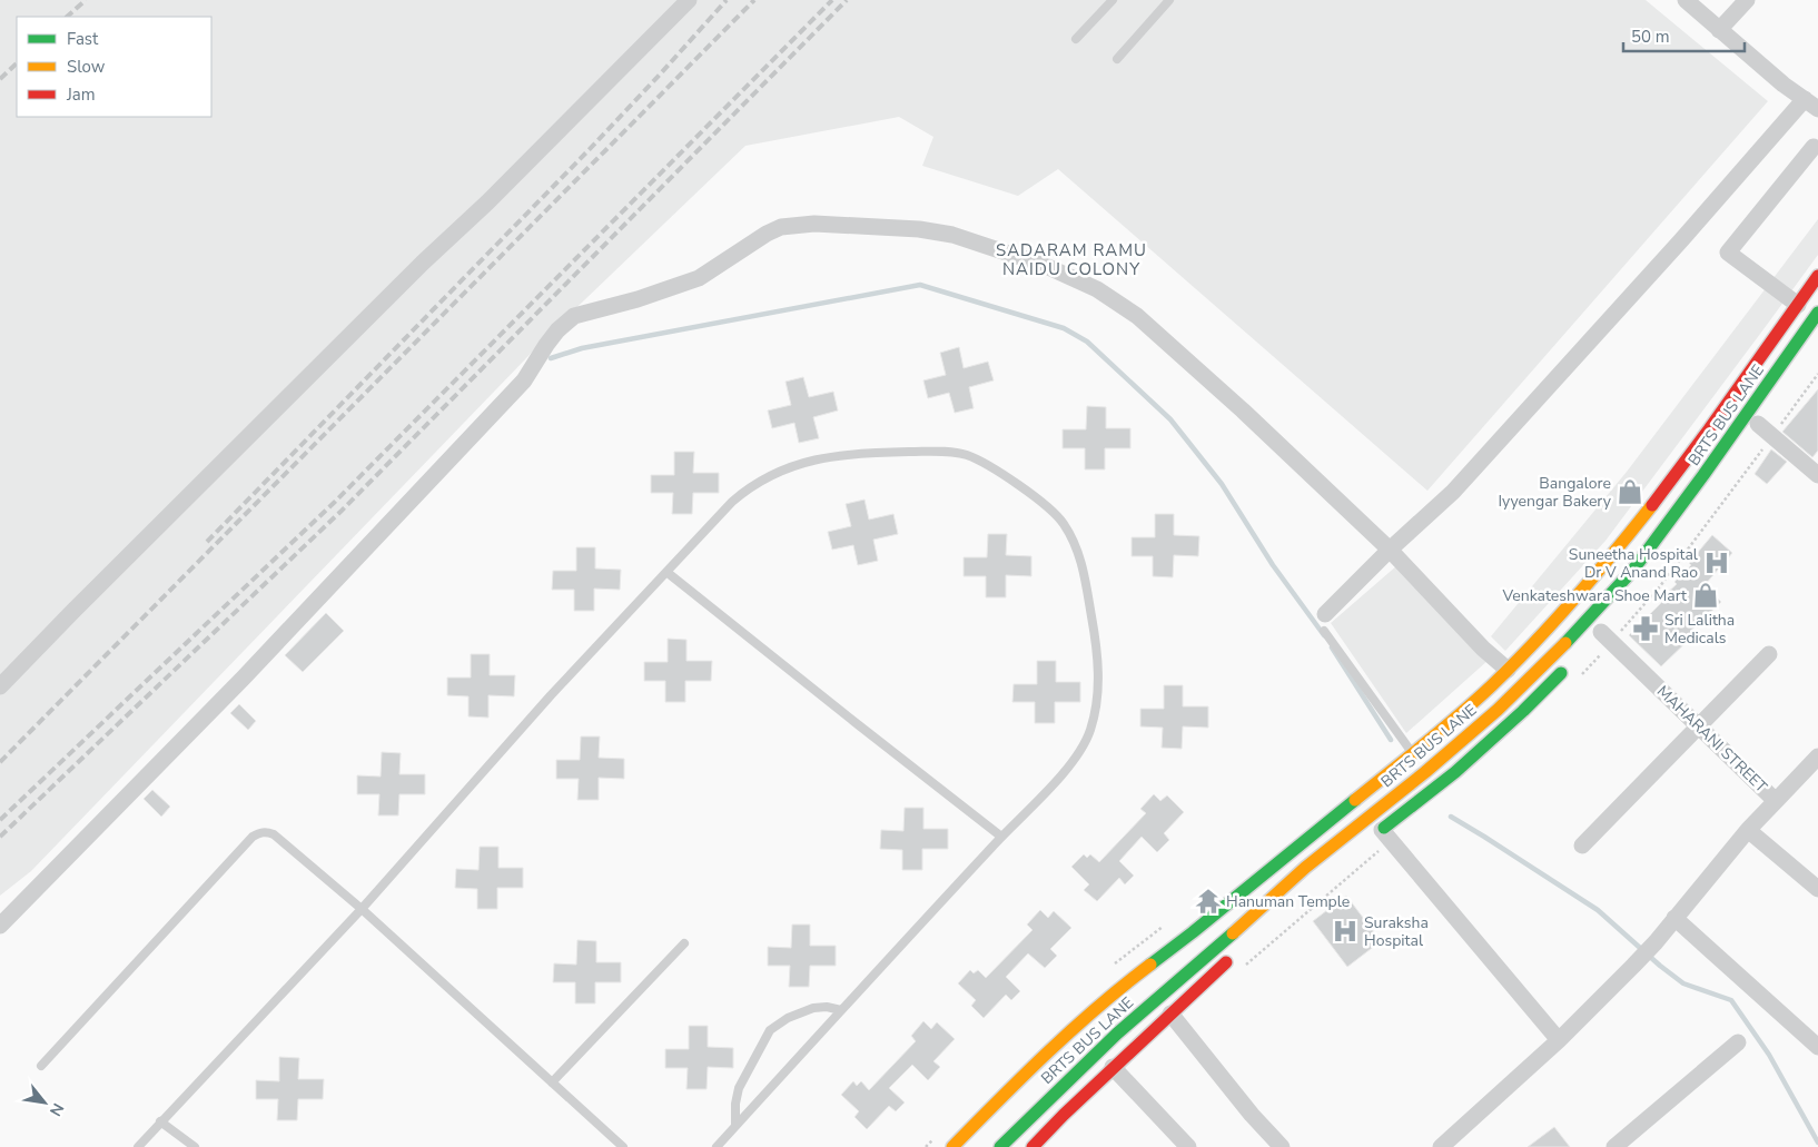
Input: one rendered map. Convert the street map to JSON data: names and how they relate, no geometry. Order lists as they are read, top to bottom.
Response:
{
  "streets": {
    "main road": ["BRTS BUS LANE"],
    "street": ["MAHARANI STREET"]
  },
  "districts": ["SADARAM RAMU NAIDU COLONY"],
  "places": {
    "shop": ["Bangalore Iyyengar Bakery", "Venkateshwara Shoe Mart"],
    "hospital": ["Suneetha Hospital Dr V Anand Rao", "Suraksha Hospital"],
    "pharmacy": ["Sri Lalitha Medicals"],
    "temple": ["Hanuman Temple"]
  },
  "legend": ["Fast", "Slow", "Jam"],
  "scale_bar": "50 m",
  "north": "bottom right"
}
